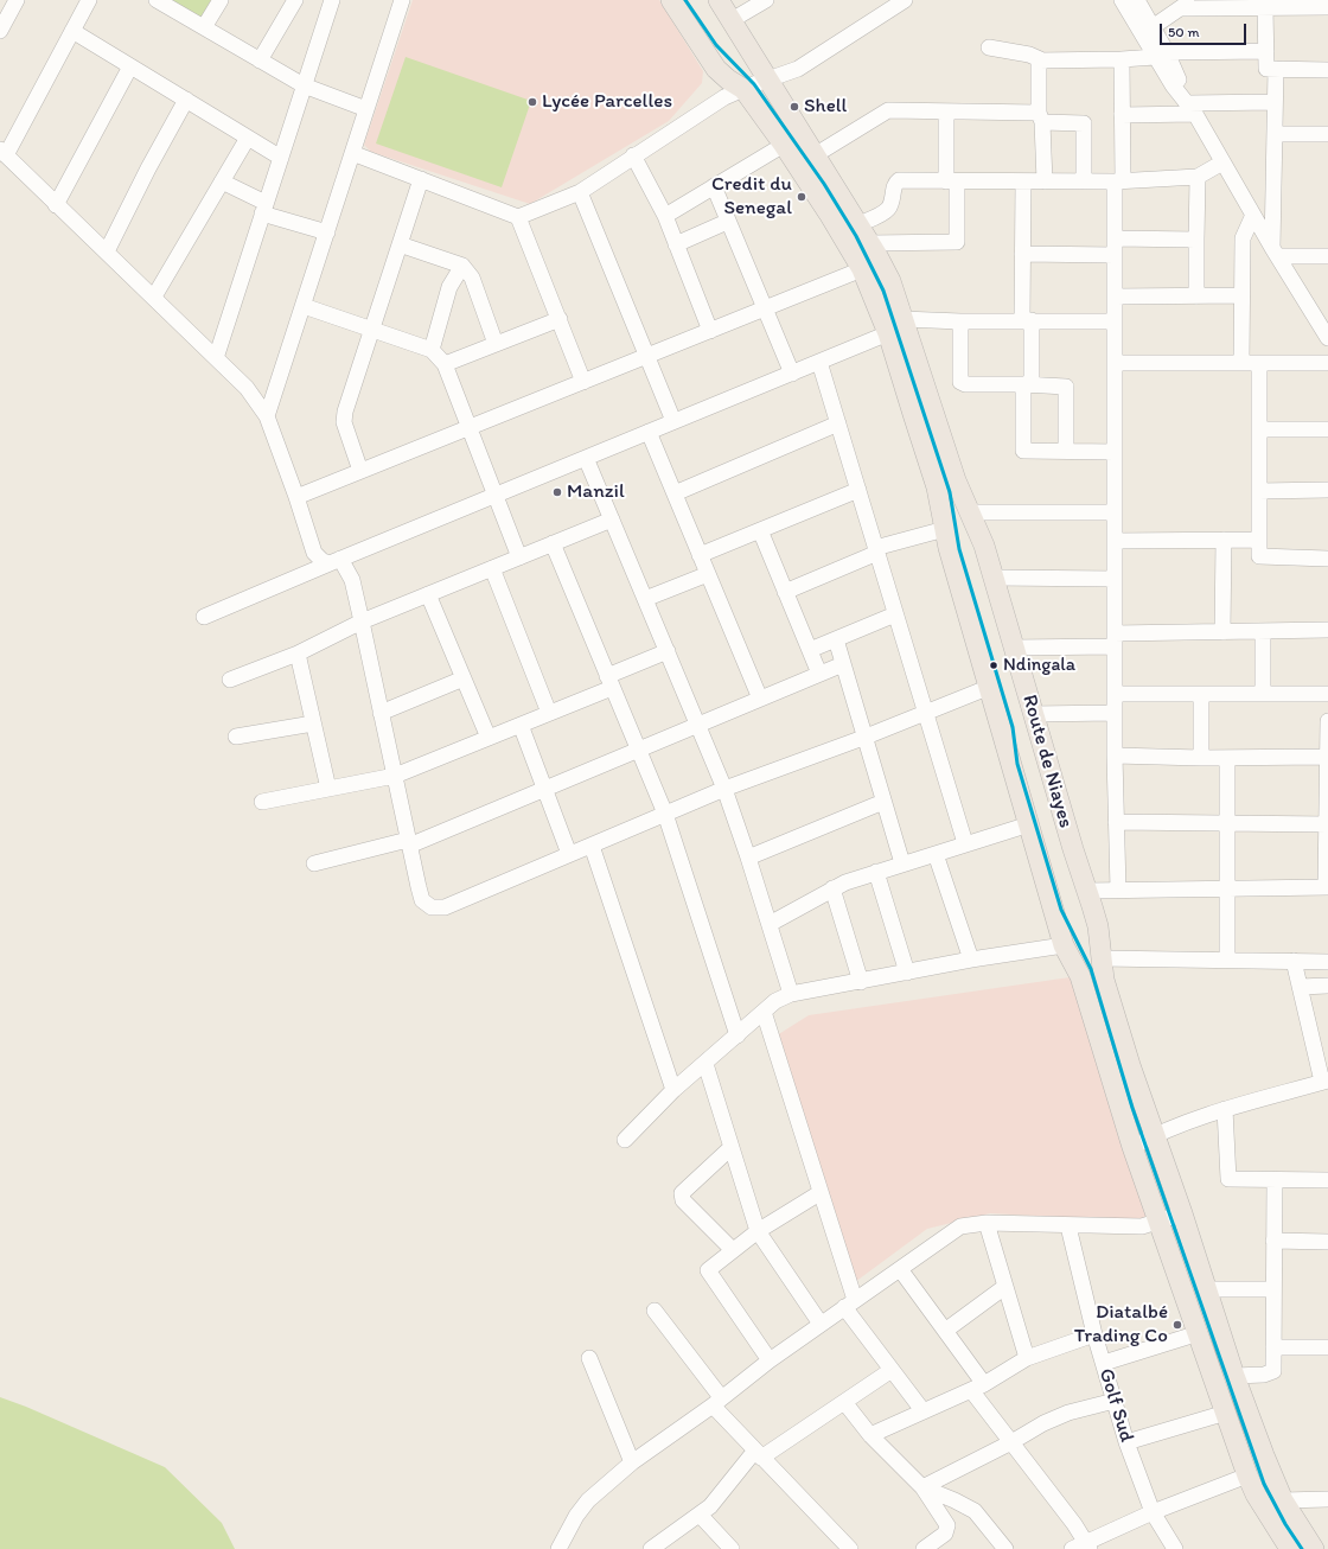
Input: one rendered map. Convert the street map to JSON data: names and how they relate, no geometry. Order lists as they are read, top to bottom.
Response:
{
  "streets": {
    "main road": ["Route de Niayes"],
    "street": ["Golf Sud"]
  },
  "places": [
    "Lycée Parcelles",
    "Shell",
    "Credit du Senegal",
    "Manzil",
    "Ndingala",
    "Diatalbé Trading Co"
  ],
  "scale_bar": "50 m"
}
